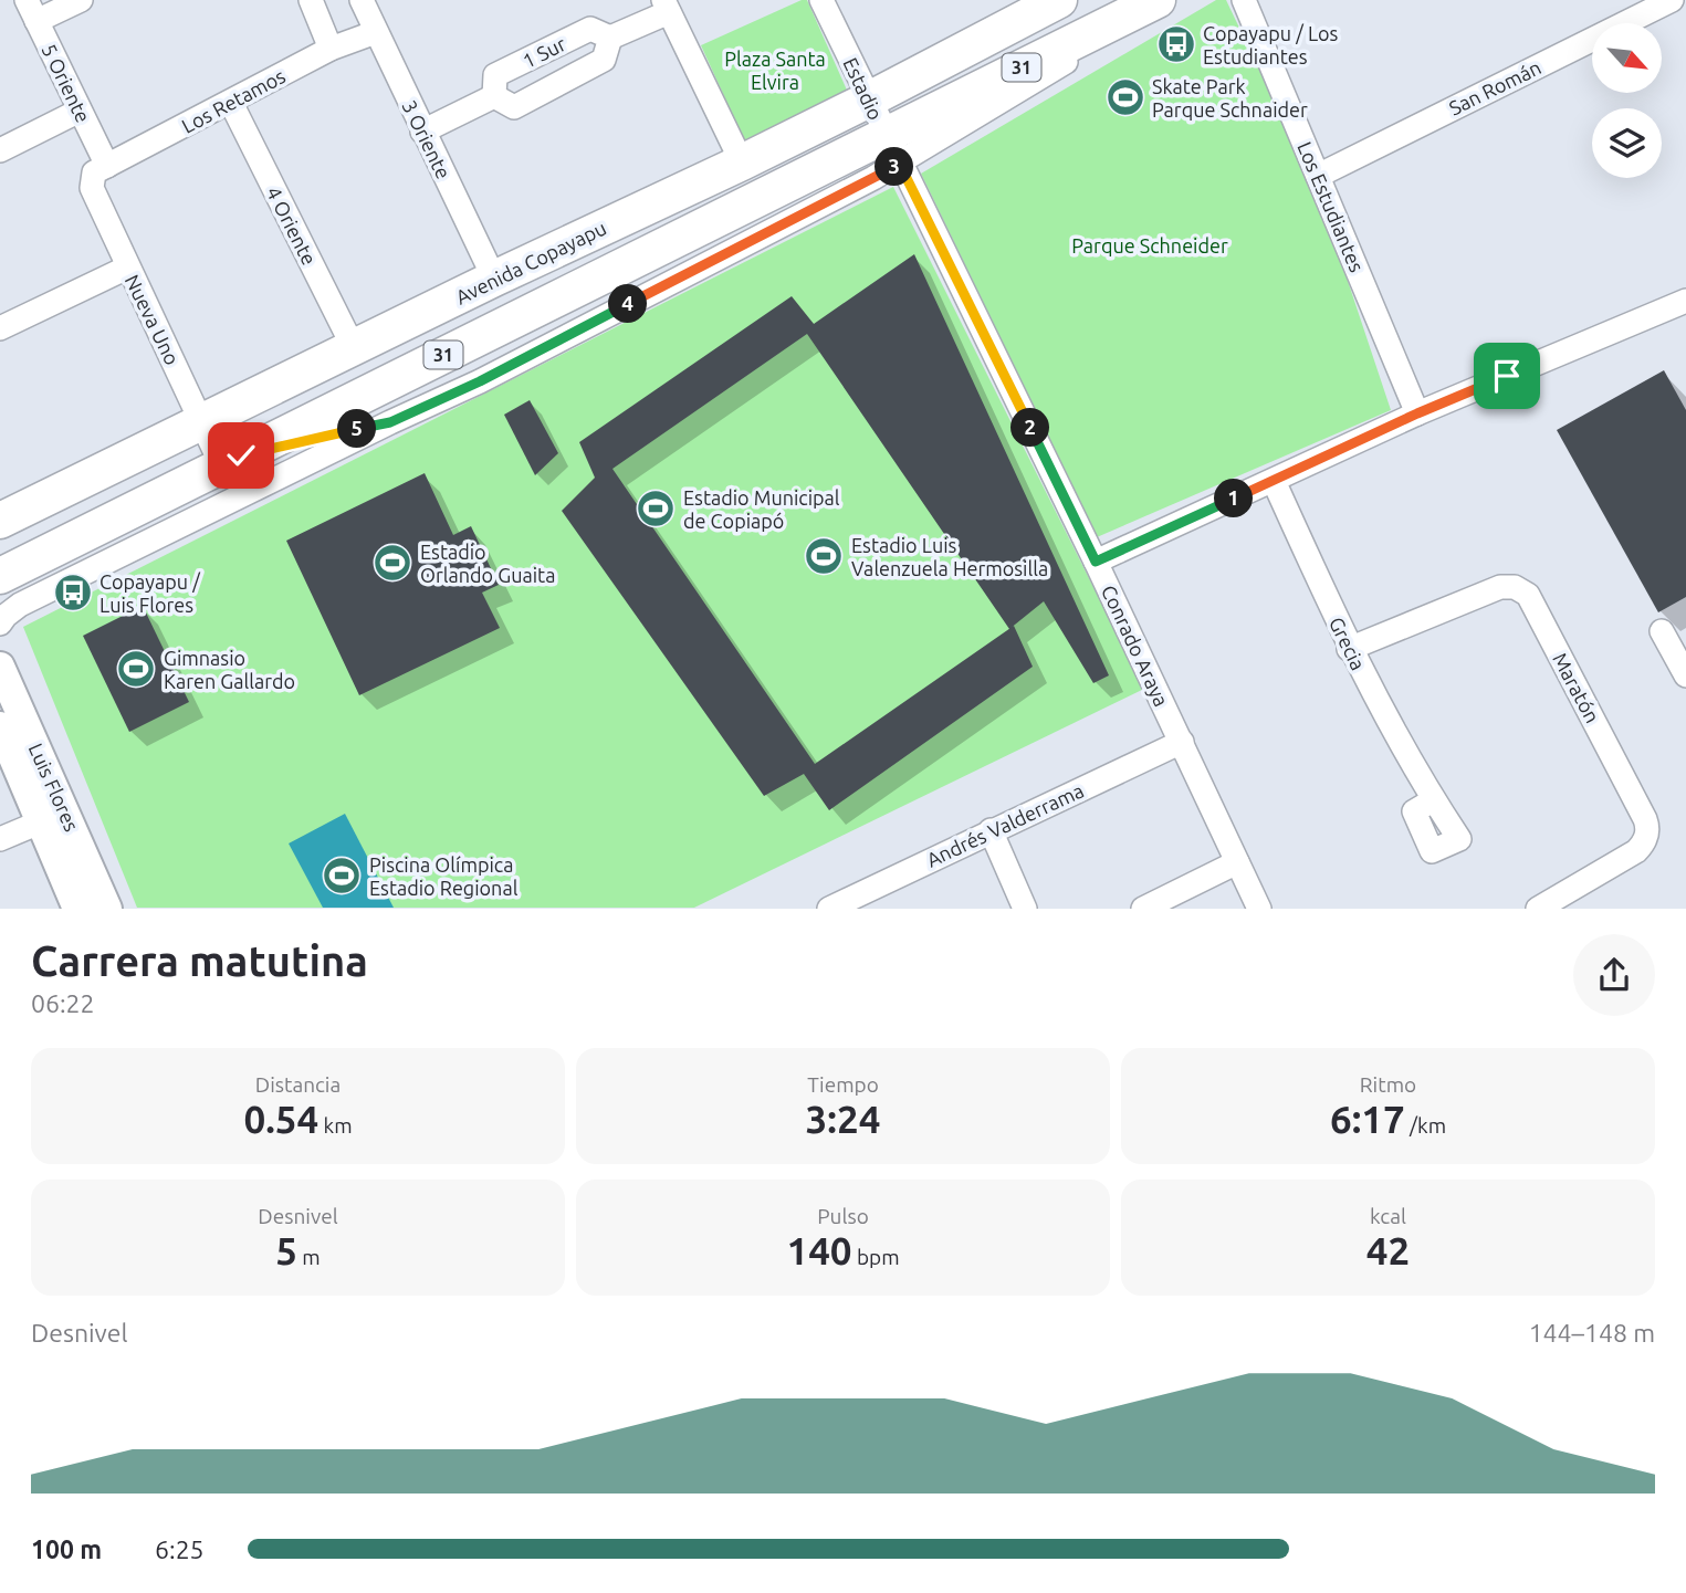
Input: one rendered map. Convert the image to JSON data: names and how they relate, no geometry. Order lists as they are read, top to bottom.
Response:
{
  "streets": {
    "highway": ["31", "Avenida Copayapu"],
    "main road": ["Luis Flores"],
    "street": [
      "1 Sur",
      "5 Oriente",
      "San Román",
      "Estadio",
      "Los Retamos",
      "3 Oriente",
      "Los Estudiantes",
      "4 Oriente",
      "Nueva Uno",
      "Grecia",
      "Conrado Araya",
      "Maratón",
      "Andrés Valderrama"
    ]
  },
  "crossings": [
    ["31", "Estadio"],
    ["31", "Nueva Uno"],
    ["31", "Conrado Araya"],
    ["5 Oriente", "Los Retamos"],
    ["5 Oriente", "Nueva Uno"],
    ["San Román", "Los Estudiantes"],
    ["Estadio", "Avenida Copayapu"],
    ["Estadio", "Conrado Araya"],
    ["Los Retamos", "3 Oriente"],
    ["Los Retamos", "4 Oriente"],
    ["Los Retamos", "Nueva Uno"],
    ["3 Oriente", "Avenida Copayapu"],
    ["4 Oriente", "Avenida Copayapu"],
    ["Avenida Copayapu", "Nueva Uno"],
    ["Grecia", "Maratón"],
    ["Conrado Araya", "Andrés Valderrama"]
  ],
  "parks": ["Plaza Santa Elvira", "Parque Schneider"],
  "places": {
    "bus stop": ["Copayapu / Los Estudiantes", "Copayapu / Luis Flores"],
    "sports": [
      "Skate Park Parque Schnaider",
      "Estadio Municipal de Copiapó",
      "Estadio Luis Valenzuela Hermosilla",
      "Estadio Orlando Guaita",
      "Gimnasio Karen Gallardo",
      "Piscina Olímpica Estadio Regional"
    ]
  },
  "north": "bottom right",
  "page": {
    "pins": [
      "3",
      "4",
      "2",
      "5",
      "1"
    ],
    "heading": ["Carrera matutina", "06:22"],
    "stats": [
      ["Distancia", "0.54 km"],
      ["Tiempo", "3:24"],
      ["Ritmo", "6:17 /km"],
      ["Desnivel", "5 m"],
      ["Pulso", "140 bpm"],
      ["kcal", "42"]
    ],
    "chart": ["Desnivel", "144–148 m"],
    "list": [
      {
        "name": "100 m",
        "note": "6:25"
      }
    ]
  }
}
